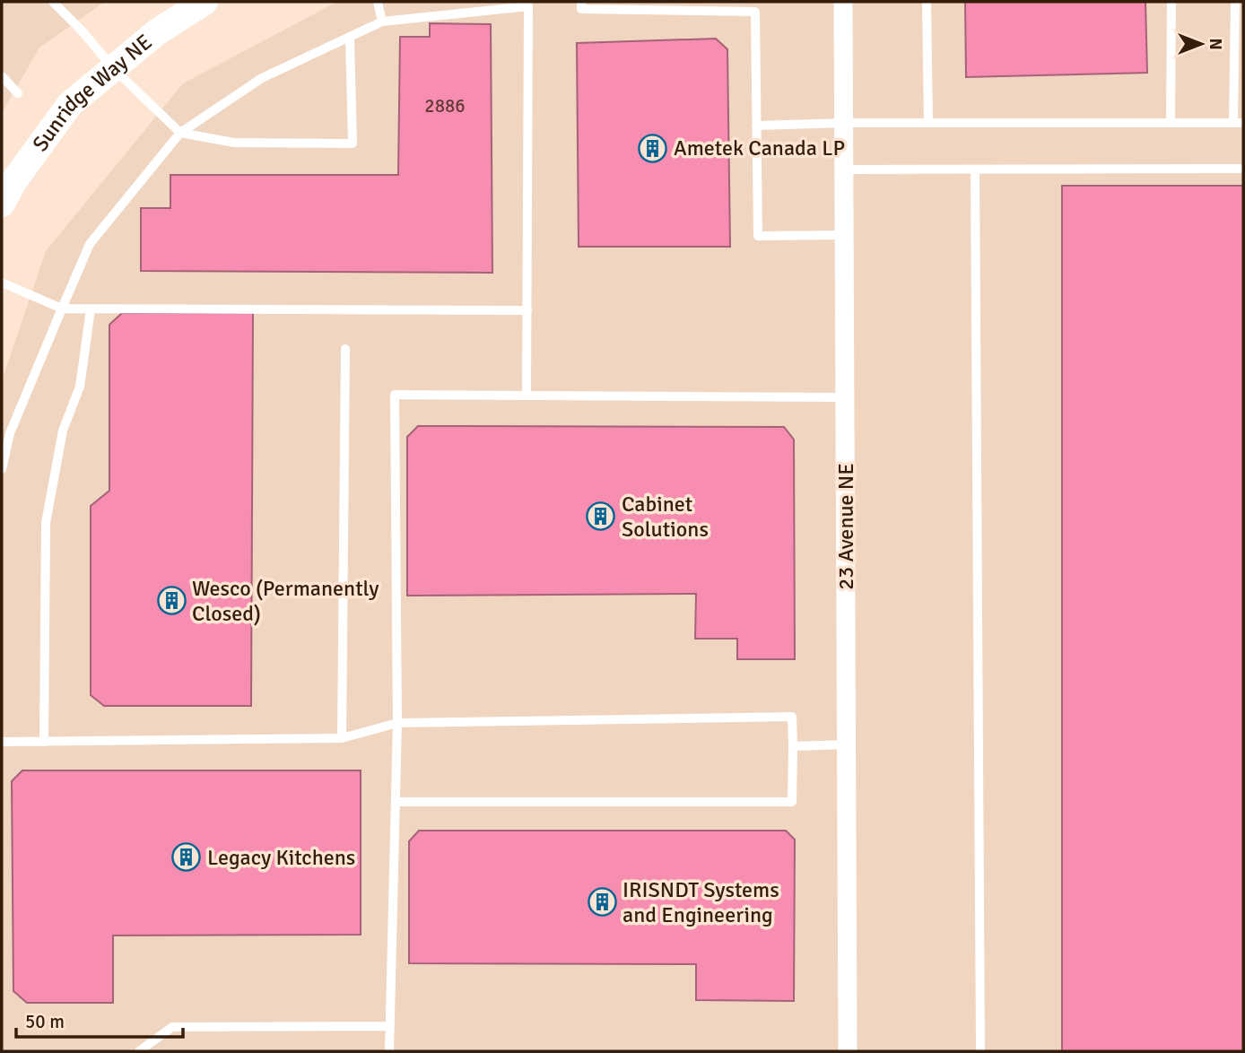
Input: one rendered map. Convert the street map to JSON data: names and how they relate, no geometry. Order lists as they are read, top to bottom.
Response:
{
  "streets": {
    "street": ["Sunridge Way NE", "23 Avenue NE"]
  },
  "places": {
    "building": [
      "Ametek Canada LP",
      "Cabinet Solutions",
      "Wesco (Permanently Closed)",
      "Legacy Kitchens",
      "IRISNDT Systems and Engineering"
    ]
  },
  "house_numbers": ["2886"],
  "scale_bar": "50 m",
  "north": "right"
}
